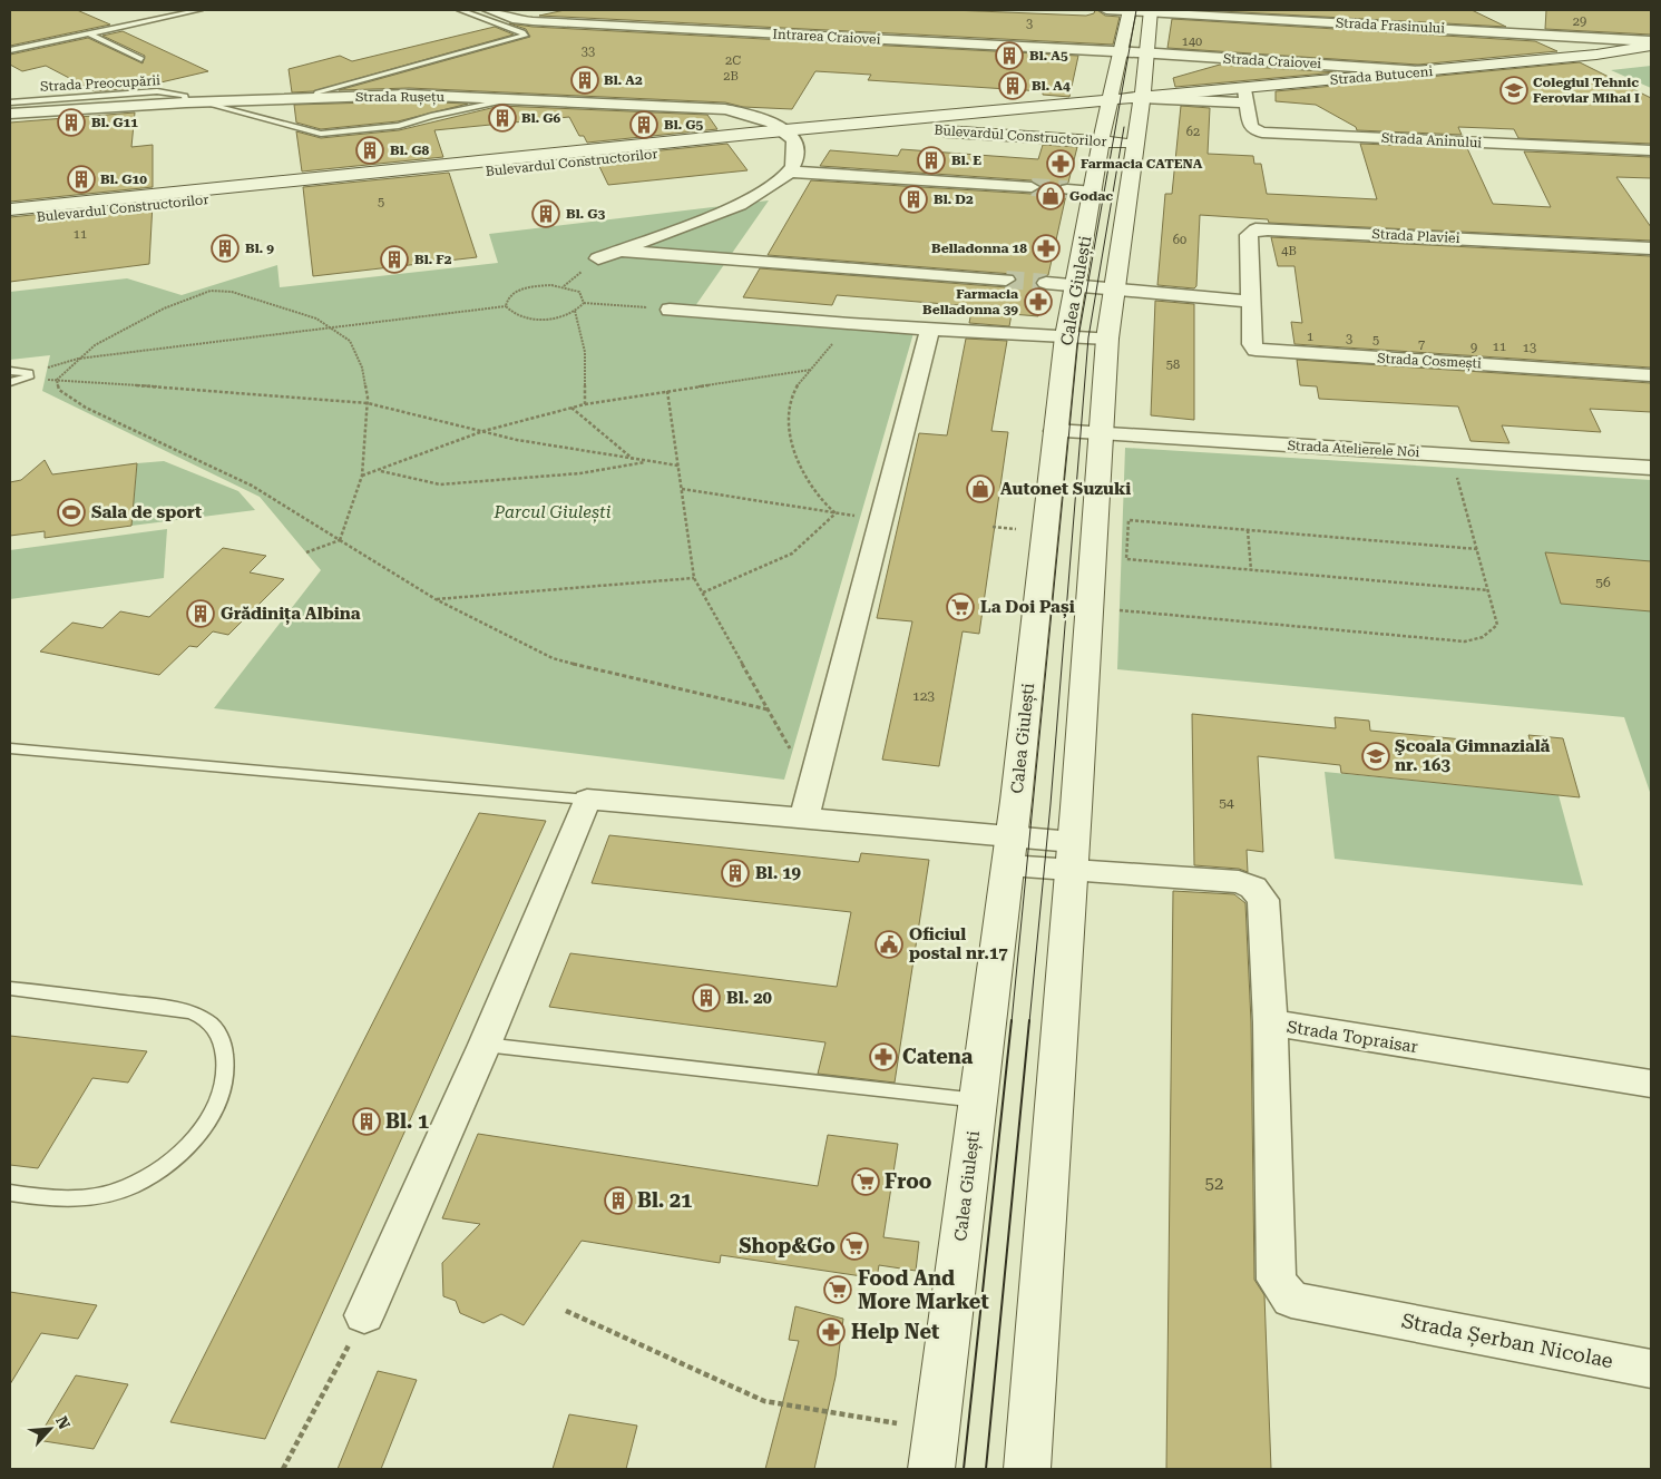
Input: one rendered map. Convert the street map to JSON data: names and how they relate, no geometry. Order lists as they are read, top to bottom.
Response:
{
  "streets": {
    "main road": ["Strada Butuceni", "Bulevardul Constructorilor", "Calea Giulești"],
    "street": [
      "Strada Frasinului",
      "Intrarea Craiovei",
      "Strada Craiovei",
      "Strada Rușețu",
      "Strada Aninului",
      "Strada Plaviei",
      "Strada Cosmești",
      "Strada Atelierele Noi",
      "Strada Topraisar",
      "Strada Șerban Nicolae"
    ],
    "lane": ["Strada Preocupării"]
  },
  "crossings": [
    ["Strada Frasinului", "Calea Giulești"],
    ["Intrarea Craiovei", "Strada Craiovei"],
    ["Intrarea Craiovei", "Calea Giulești"],
    ["Strada Craiovei", "Strada Butuceni"],
    ["Strada Craiovei", "Calea Giulești"],
    ["Strada Butuceni", "Bulevardul Constructorilor"],
    ["Strada Butuceni", "Strada Aninului"],
    ["Strada Butuceni", "Calea Giulești"],
    ["Strada Preocupării", "Strada Rușețu"],
    ["Strada Rușețu", "Bulevardul Constructorilor"],
    ["Bulevardul Constructorilor", "Calea Giulești"],
    ["Strada Plaviei", "Strada Cosmești"],
    ["Calea Giulești", "Strada Atelierele Noi"],
    ["Calea Giulești", "Strada Topraisar"],
    ["Strada Topraisar", "Strada Șerban Nicolae"]
  ],
  "parks": ["Parcul Giulești"],
  "places": {
    "building": [
      "Bl. A5",
      "Bl. A2",
      "Bl. A4",
      "Bl. G6",
      "Bl. G11",
      "Bl. G5",
      "Bl. G8",
      "Bl. E",
      "Bl. G10",
      "Bl. D2",
      "Bl. G3",
      "Bl. 9",
      "Bl. F2",
      "Grădinița Albina",
      "Bl. 19",
      "Bl. 20",
      "Bl. 1",
      "Bl. 21"
    ],
    "school or university": ["Colegiul Tehnic Feroviar Mihai I", "Şcoala Gimnazială nr. 163"],
    "pharmacy": [
      "Farmacia CATENA",
      "Belladonna 18",
      "Farmacia Belladonna 39",
      "Catena",
      "Help Net"
    ],
    "shop": ["Godac", "Autonet Suzuki"],
    "sports": ["Sala de sport"],
    "supermarket": [
      "La Doi Pași",
      "Froo",
      "Shop&Go",
      "Food And More Market"
    ],
    "public building": ["Oficiul postal nr.17"]
  },
  "house_numbers": [
    "29",
    "3",
    "140",
    "33",
    "2C",
    "2B",
    "62",
    "5",
    "11",
    "60",
    "4B",
    "1",
    "3",
    "5",
    "7",
    "11",
    "9",
    "13",
    "58",
    "56",
    "123",
    "54",
    "52"
  ],
  "north": "top right"
}
